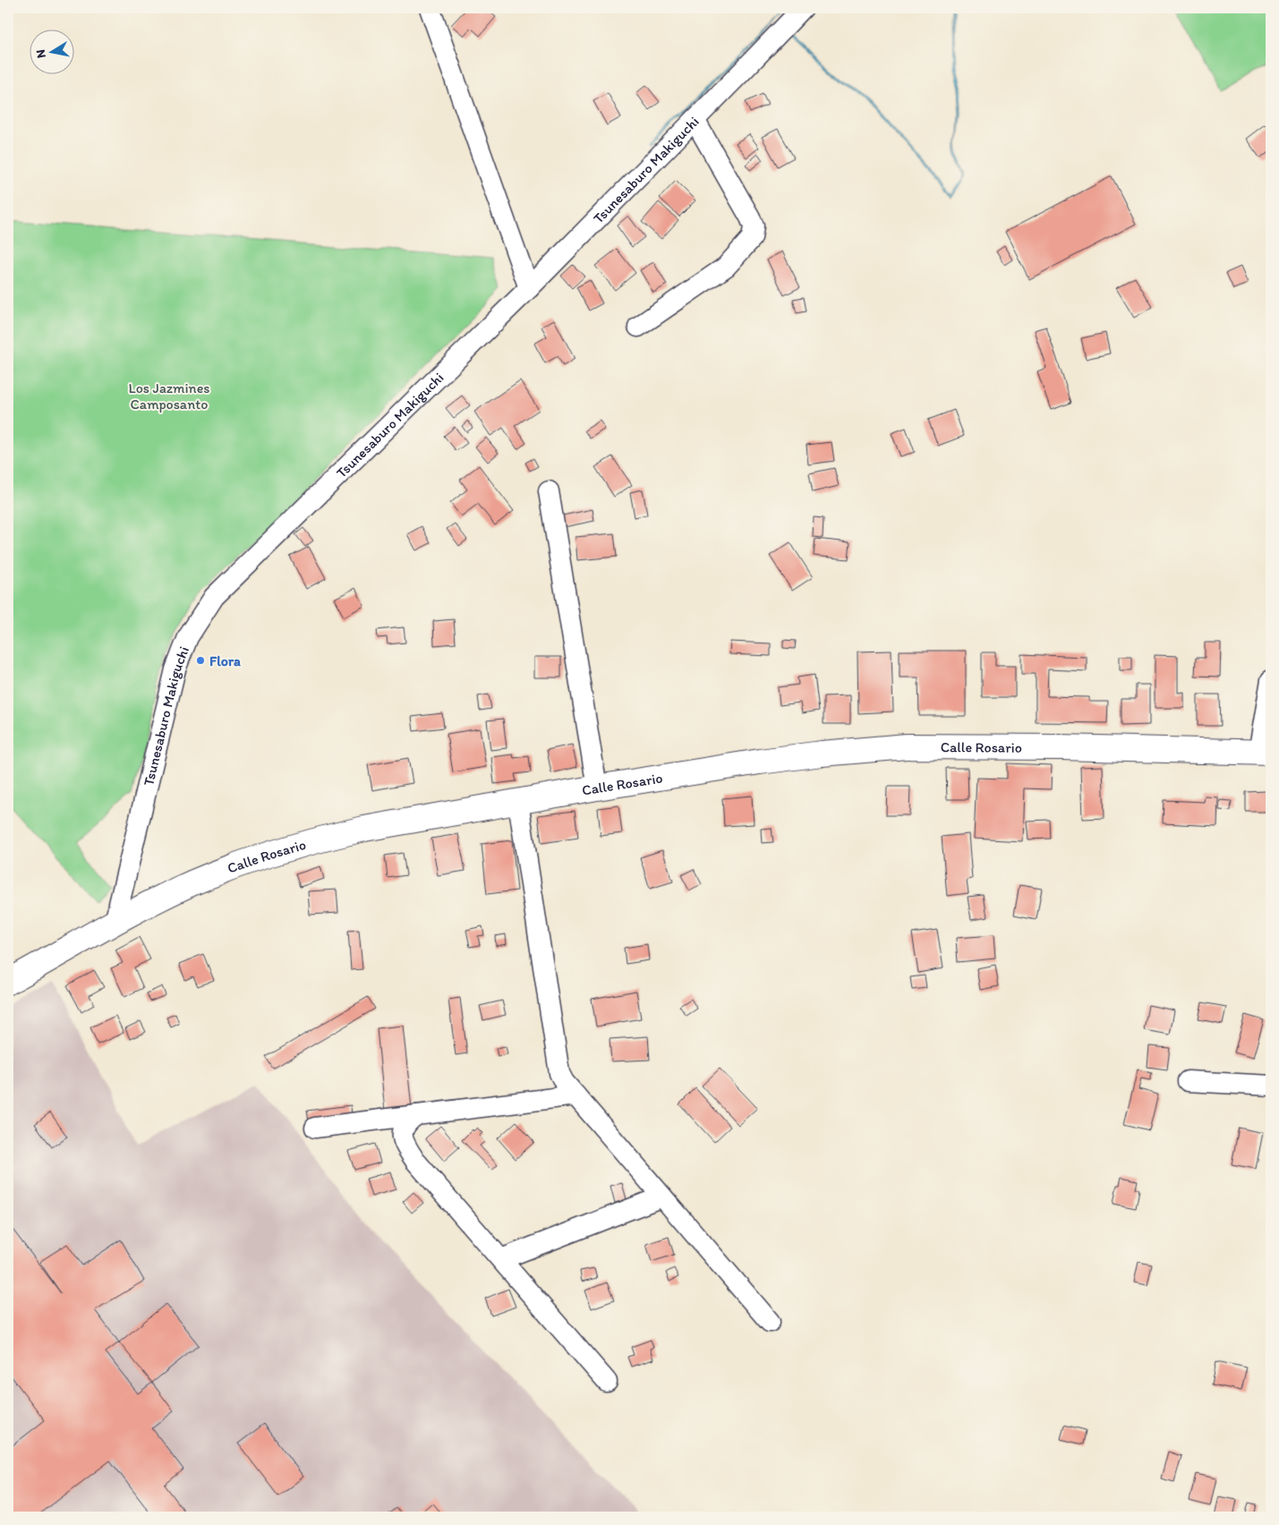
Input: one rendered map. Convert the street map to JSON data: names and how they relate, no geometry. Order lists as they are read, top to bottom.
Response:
{
  "streets": {
    "main road": ["Calle Rosario"],
    "street": ["Tsunesaburo Makiguchi"]
  },
  "crossings": [
    ["Tsunesaburo Makiguchi", "Calle Rosario"]
  ],
  "parks": ["Los Jazmines Camposanto"],
  "places": ["Flora"],
  "north": "left"
}
